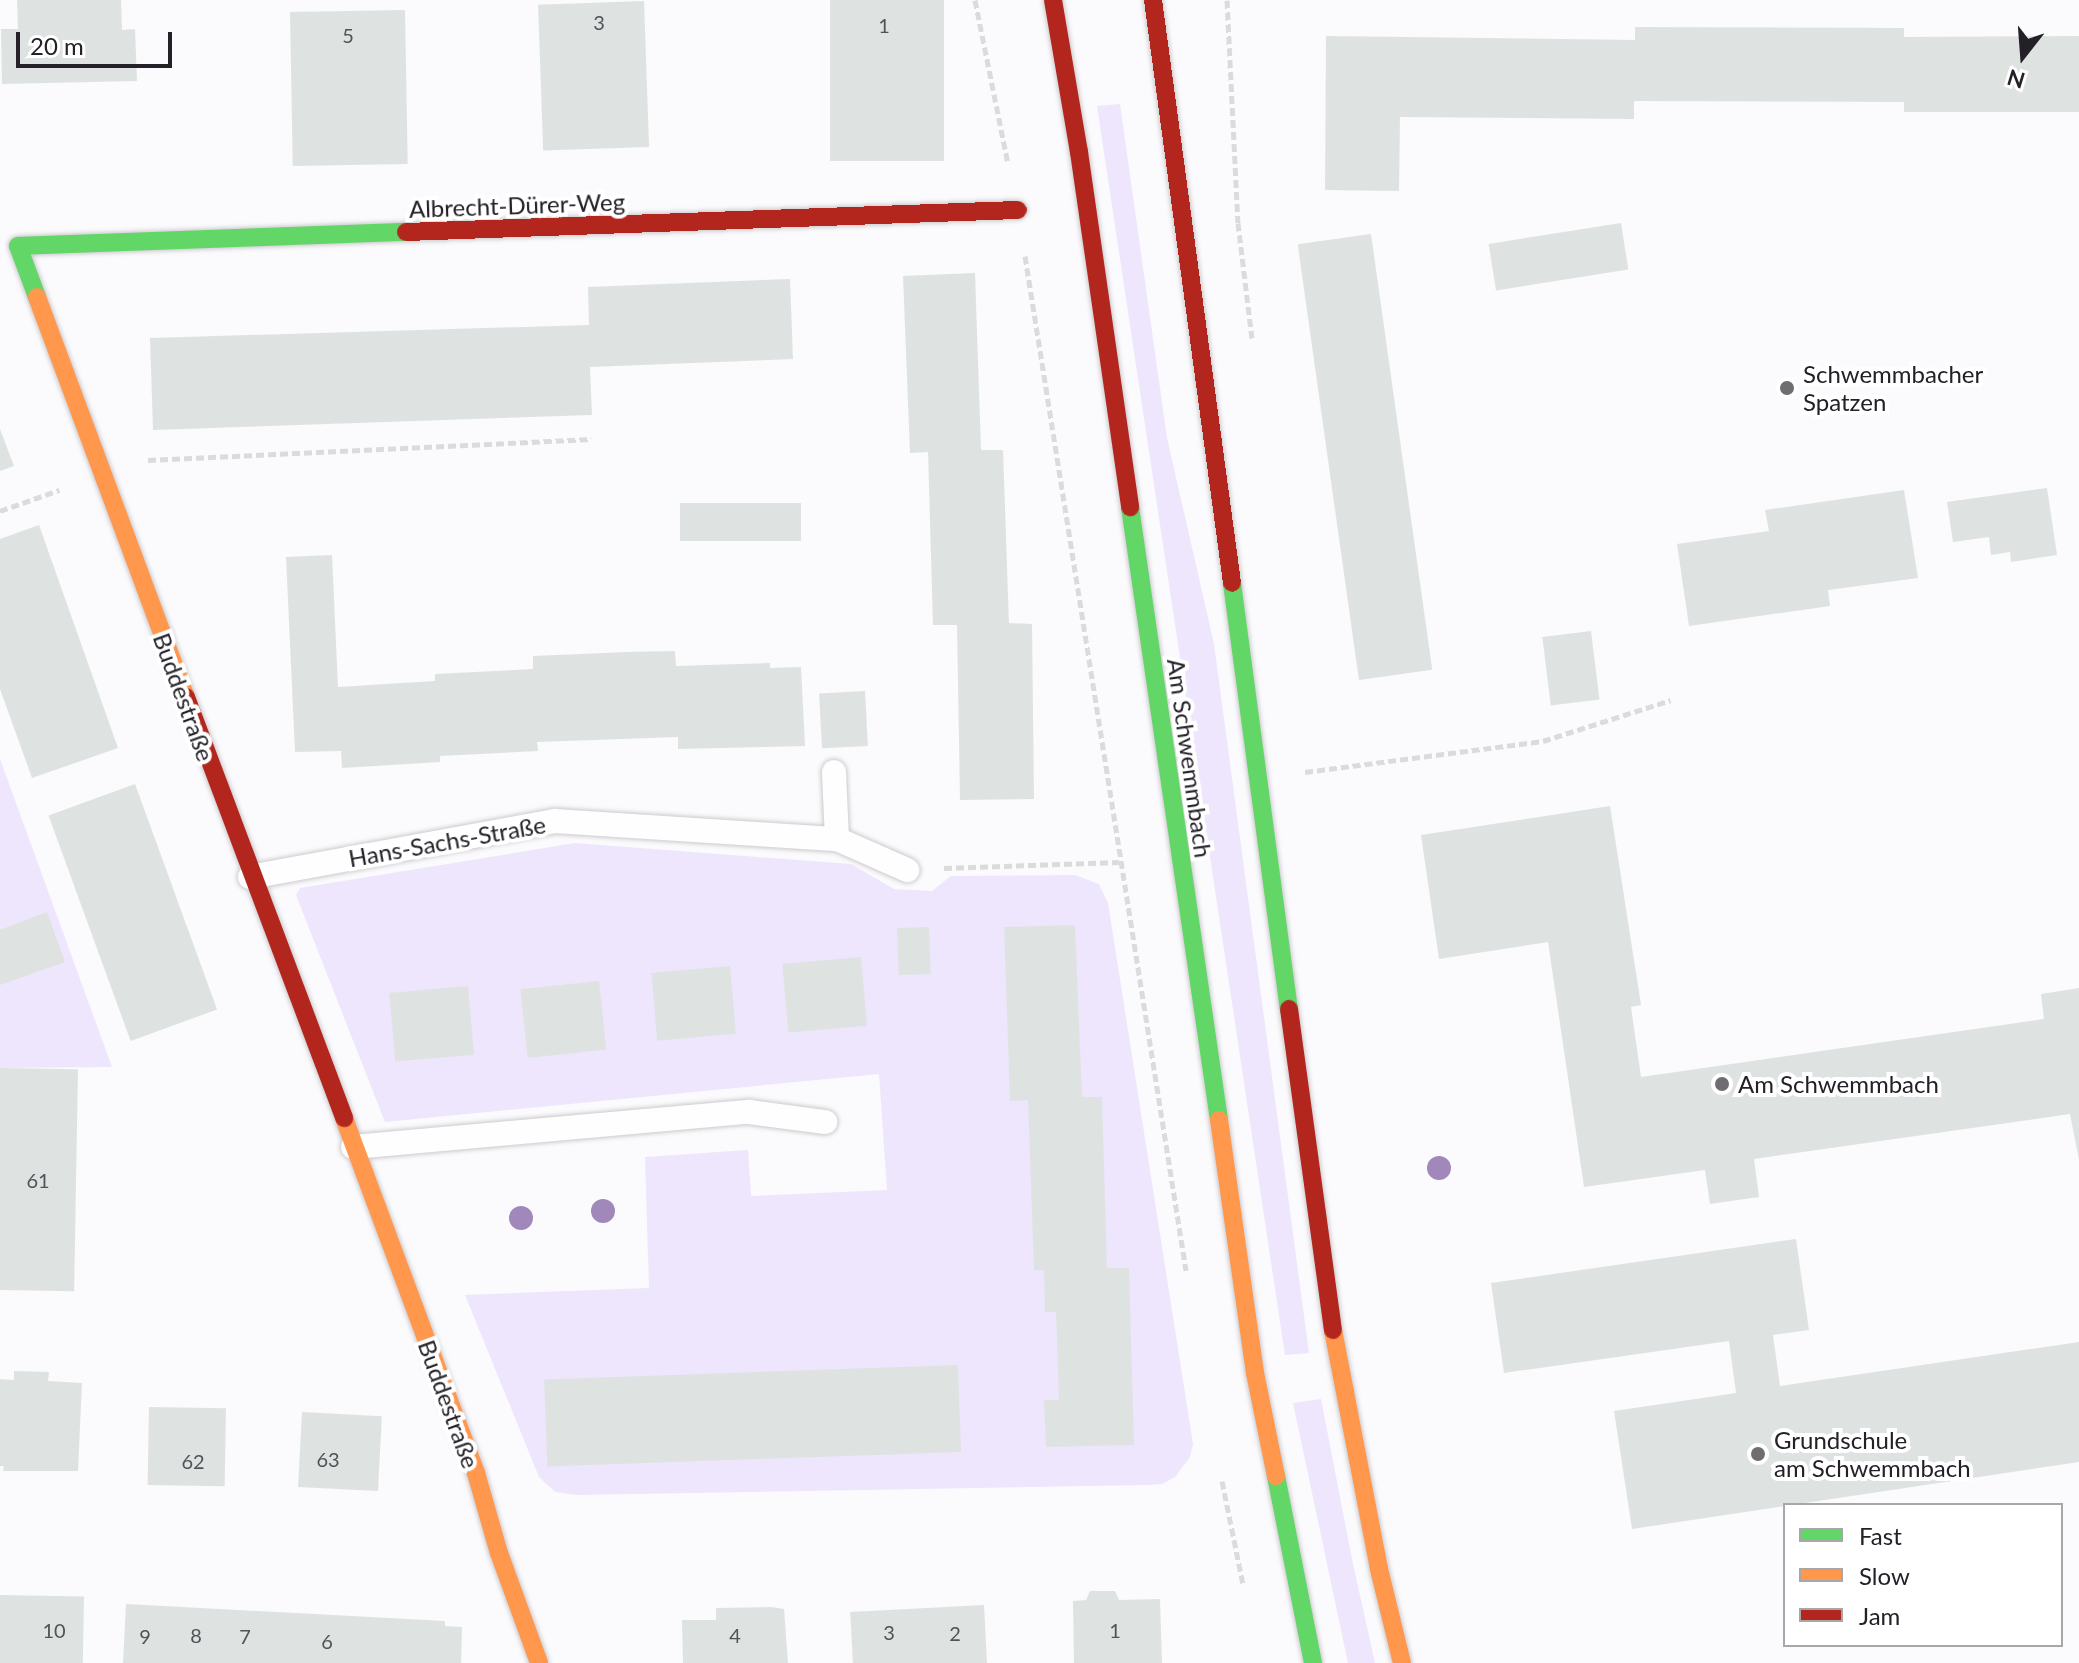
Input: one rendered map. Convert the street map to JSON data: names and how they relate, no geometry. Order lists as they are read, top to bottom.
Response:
{
  "streets": {
    "main road": ["Albrecht-Dürer-Weg", "Buddestraße", "Am Schwemmbach"],
    "lane": ["Hans-Sachs-Straße"]
  },
  "crossings": [
    ["Albrecht-Dürer-Weg", "Buddestraße"],
    ["Buddestraße", "Hans-Sachs-Straße"]
  ],
  "places": ["Schwemmbacher Spatzen", "Am Schwemmbach", "Grundschule am Schwemmbach"],
  "house_numbers": [
    "3",
    "1",
    "5",
    "61",
    "63",
    "62",
    "10",
    "1",
    "3",
    "2",
    "8",
    "4",
    "9",
    "7",
    "6"
  ],
  "legend": ["Fast", "Slow", "Jam"],
  "scale_bar": "20 m",
  "north": "bottom"
}
